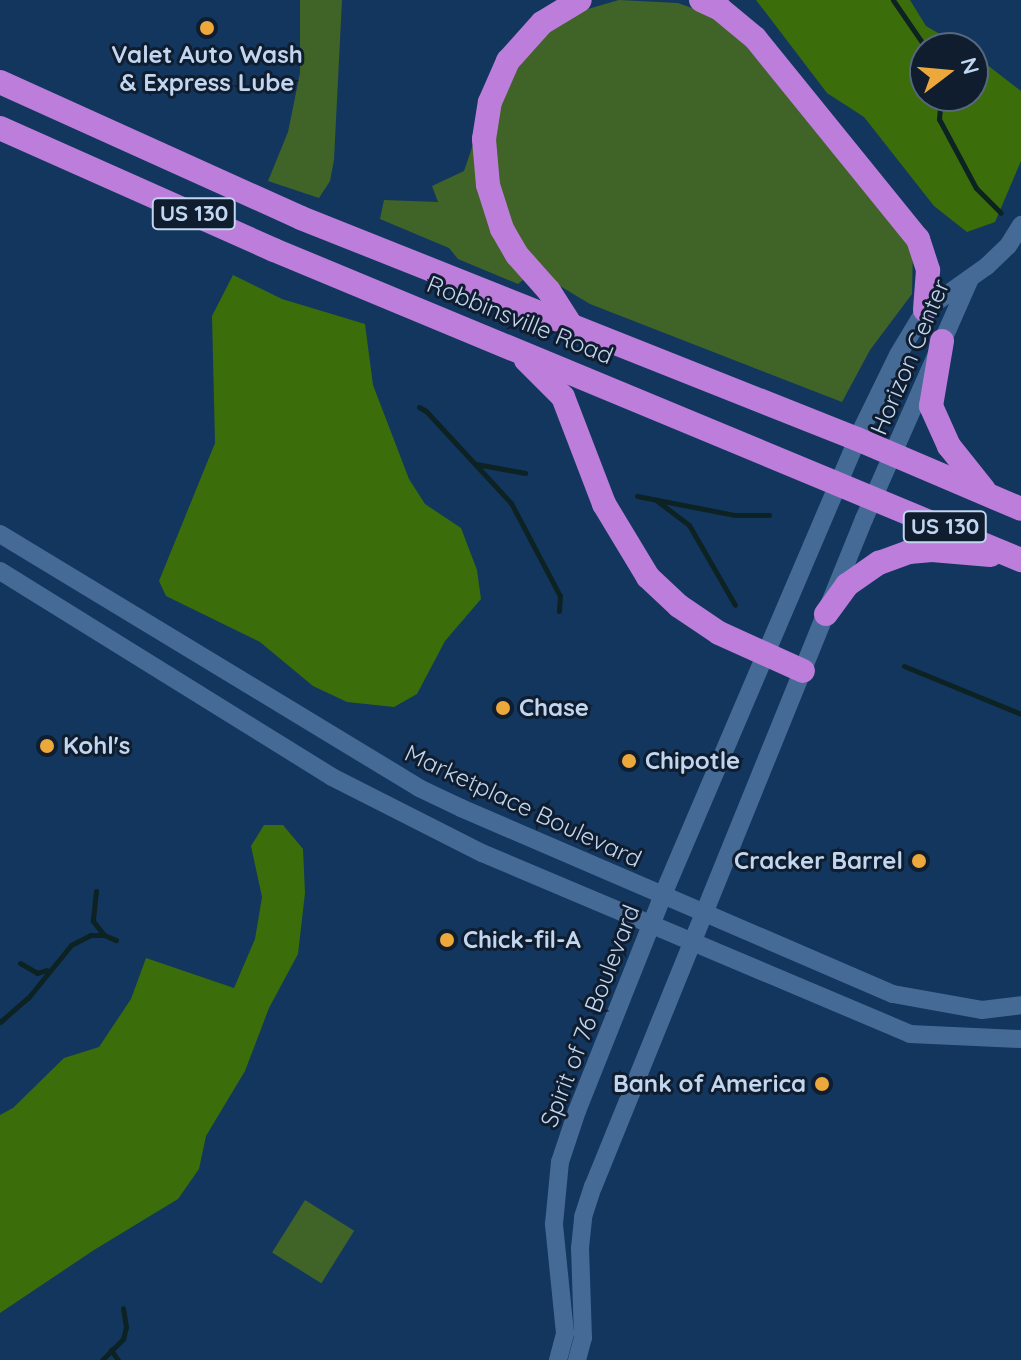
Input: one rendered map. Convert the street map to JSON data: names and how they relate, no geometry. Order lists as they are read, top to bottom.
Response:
{
  "streets": {
    "highway": ["US 130", "Robbinsville Road"],
    "street": ["Horizon Center", "Marketplace Boulevard", "Spirit of 76 Boulevard"]
  },
  "crossings": [
    ["Robbinsville Road", "Horizon Center"],
    ["Robbinsville Road", "Spirit of 76 Boulevard"],
    ["Horizon Center", "Spirit of 76 Boulevard"],
    ["Marketplace Boulevard", "Spirit of 76 Boulevard"]
  ],
  "places": [
    "Valet Auto Wash & Express Lube",
    "Chase",
    "Kohl's",
    "Chipotle",
    "Cracker Barrel",
    "Chick-fil-A",
    "Bank of America"
  ],
  "north": "right"
}
